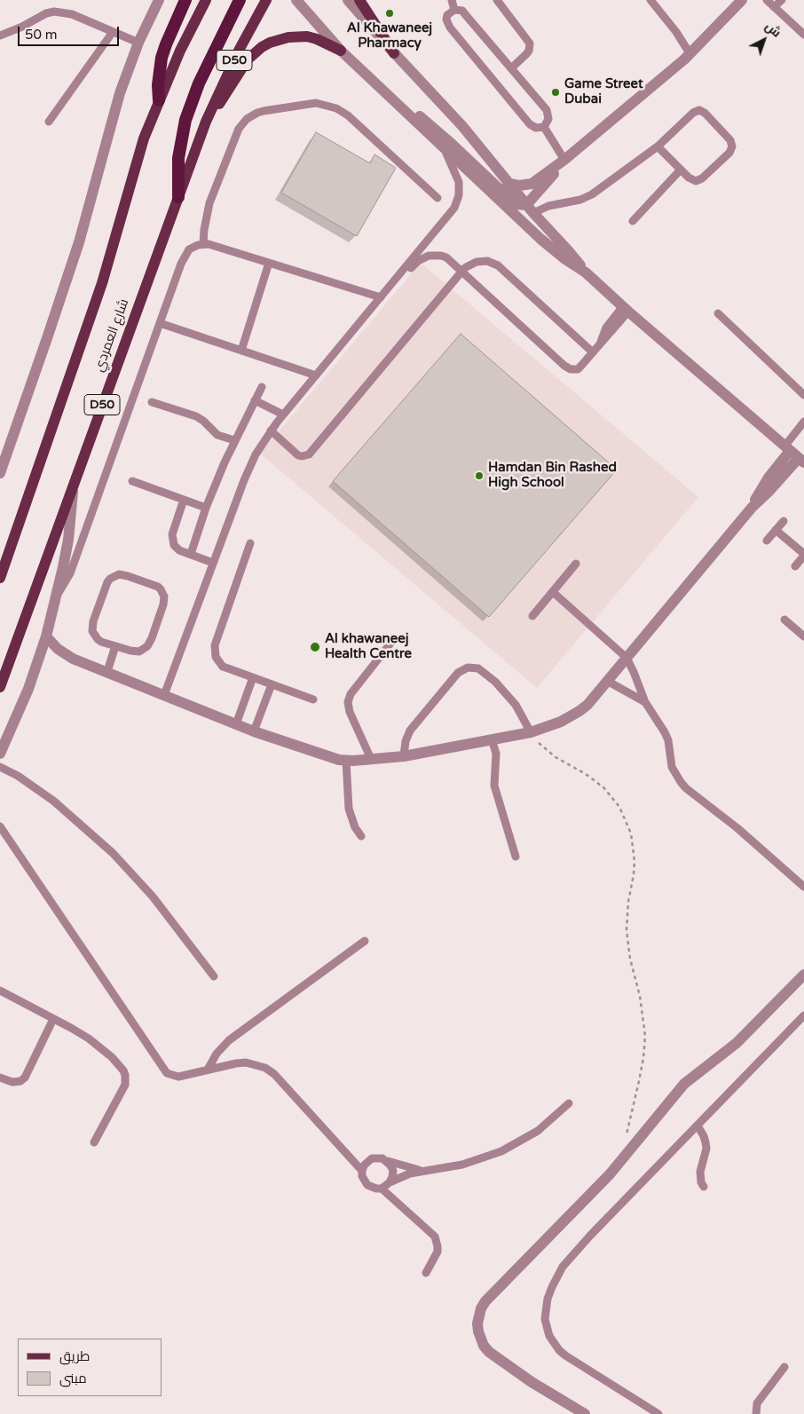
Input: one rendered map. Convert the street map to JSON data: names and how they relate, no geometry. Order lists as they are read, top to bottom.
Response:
{
  "streets": {
    "main road": ["D50", "شارع العمردي"]
  },
  "places": [
    "Al Khawaneej Pharmacy",
    "Game Street Dubai",
    "Hamdan Bin Rashed High School",
    "Al khawaneej Health Centre"
  ],
  "legend": ["طريق", "مبنى"],
  "scale_bar": "50 m",
  "north": "top right"
}
